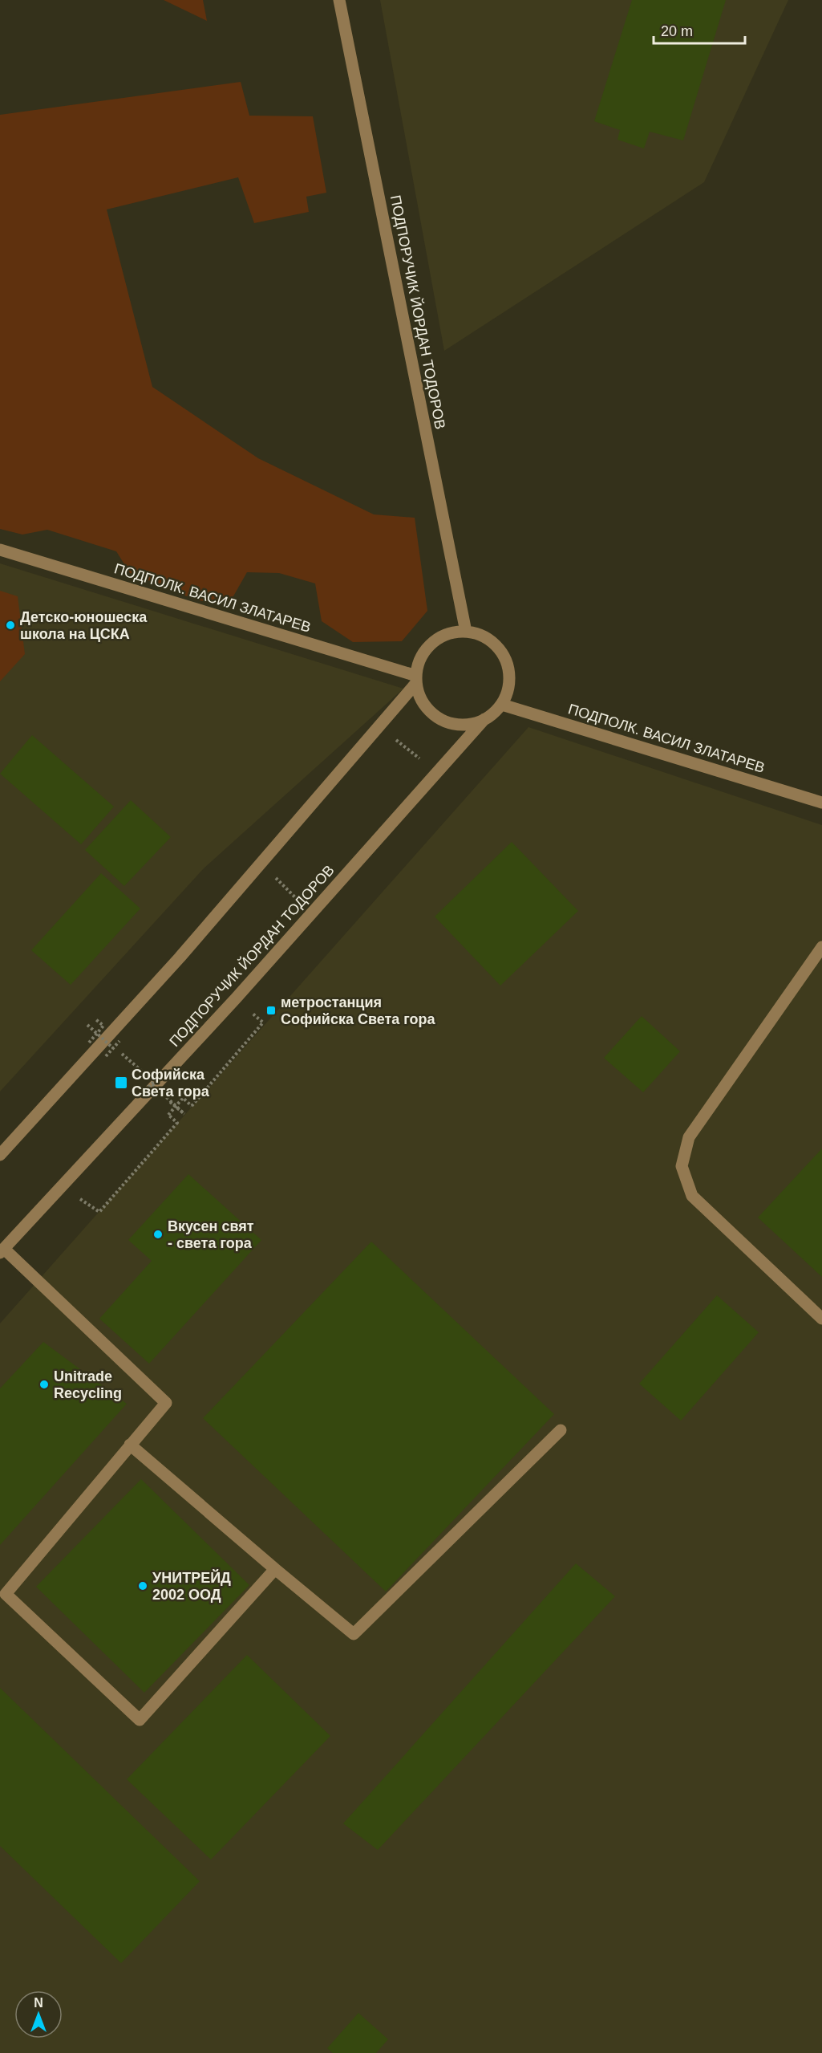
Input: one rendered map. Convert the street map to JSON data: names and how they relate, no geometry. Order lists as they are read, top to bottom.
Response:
{
  "streets": {
    "street": ["ПОДПОРУЧИК ЙОРДАН ТОДОРОВ", "ПОДПОЛК. ВАСИЛ ЗЛАТАРЕВ"]
  },
  "crossings": [
    ["ПОДПОРУЧИК ЙОРДАН ТОДОРОВ", "ПОДПОЛК. ВАСИЛ ЗЛАТАРЕВ"]
  ],
  "places": {
    "other": [
      "Детско-юношеска школа на ЦСКА",
      "Вкусен свят - света гора",
      "Unitrade Recycling",
      "УНИТРЕЙД 2002 ООД"
    ],
    "transit": ["метростанция Софийска Света гора", "Софийска Света гора"]
  },
  "scale_bar": "20 m",
  "north": "top"
}
